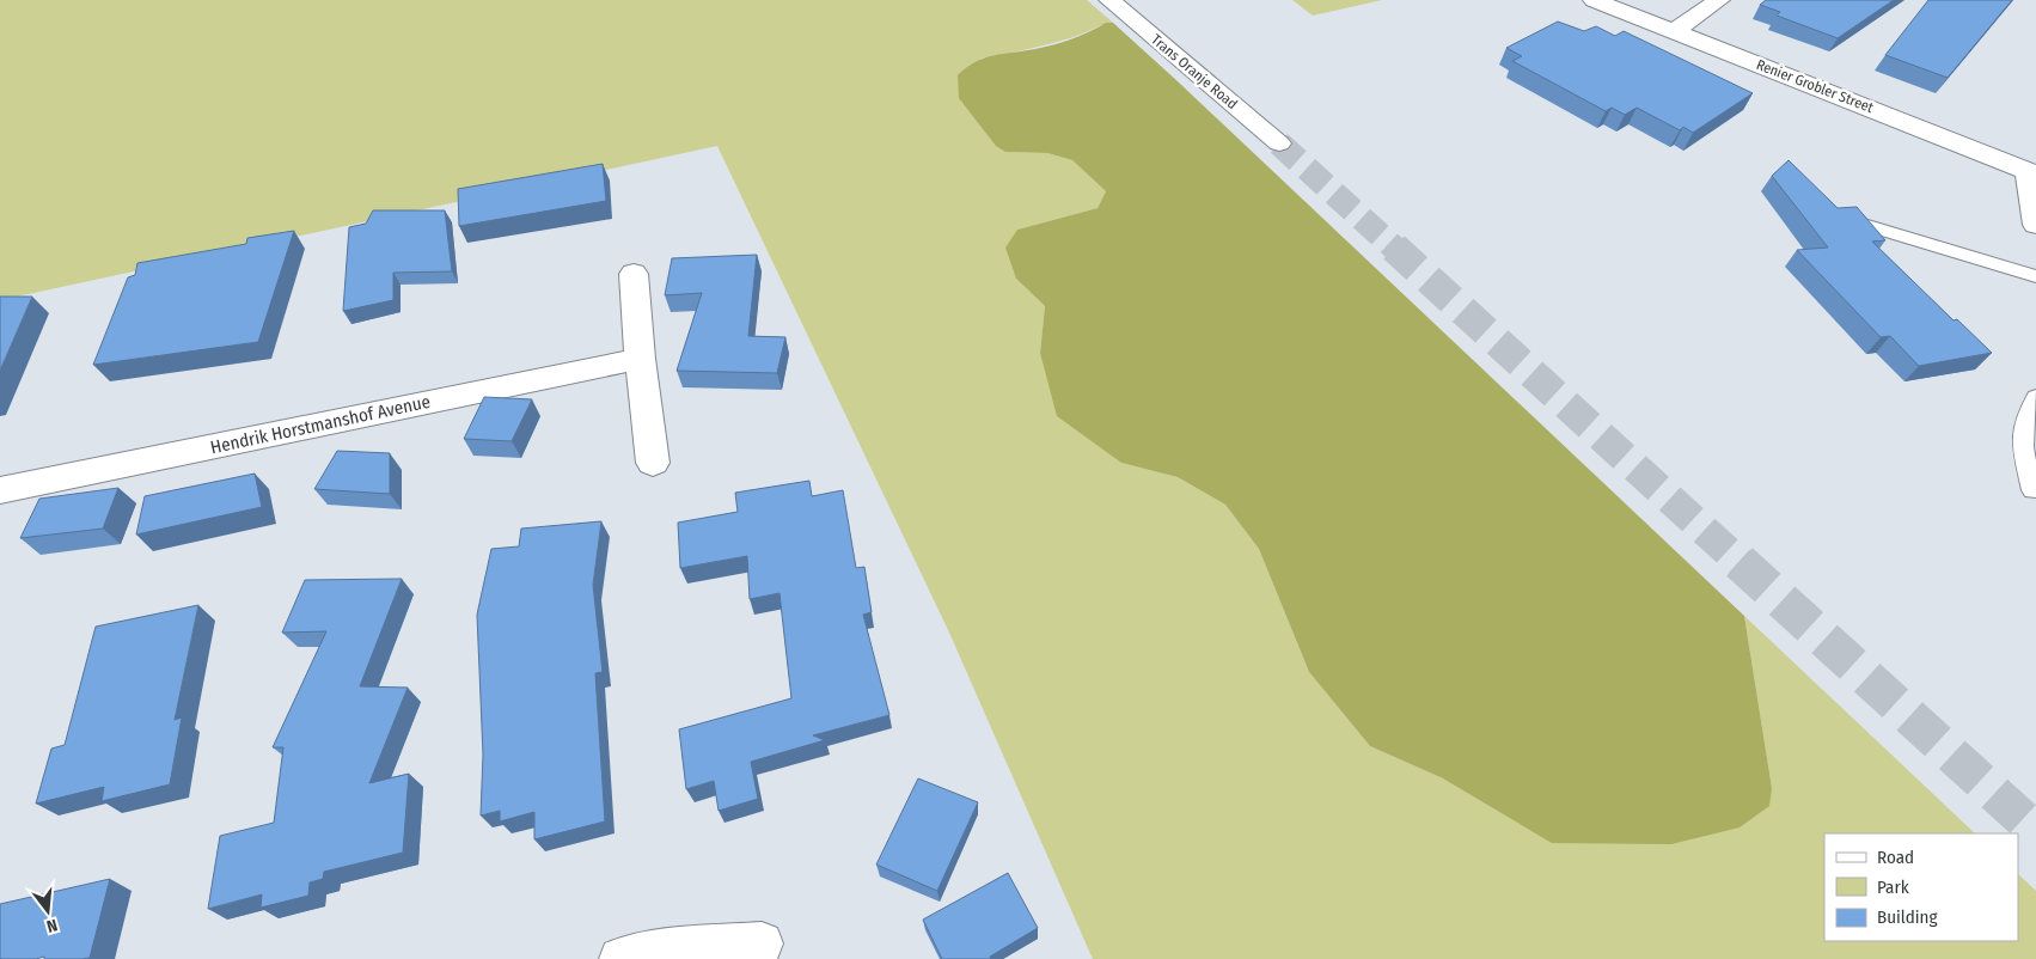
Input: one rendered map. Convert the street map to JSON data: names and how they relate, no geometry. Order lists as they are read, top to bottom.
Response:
{
  "streets": {
    "street": ["Trans Oranje Road", "Renier Grobler Street", "Hendrik Horstmanshof Avenue"]
  },
  "legend": ["Road", "Park", "Building"],
  "north": "bottom"
}
